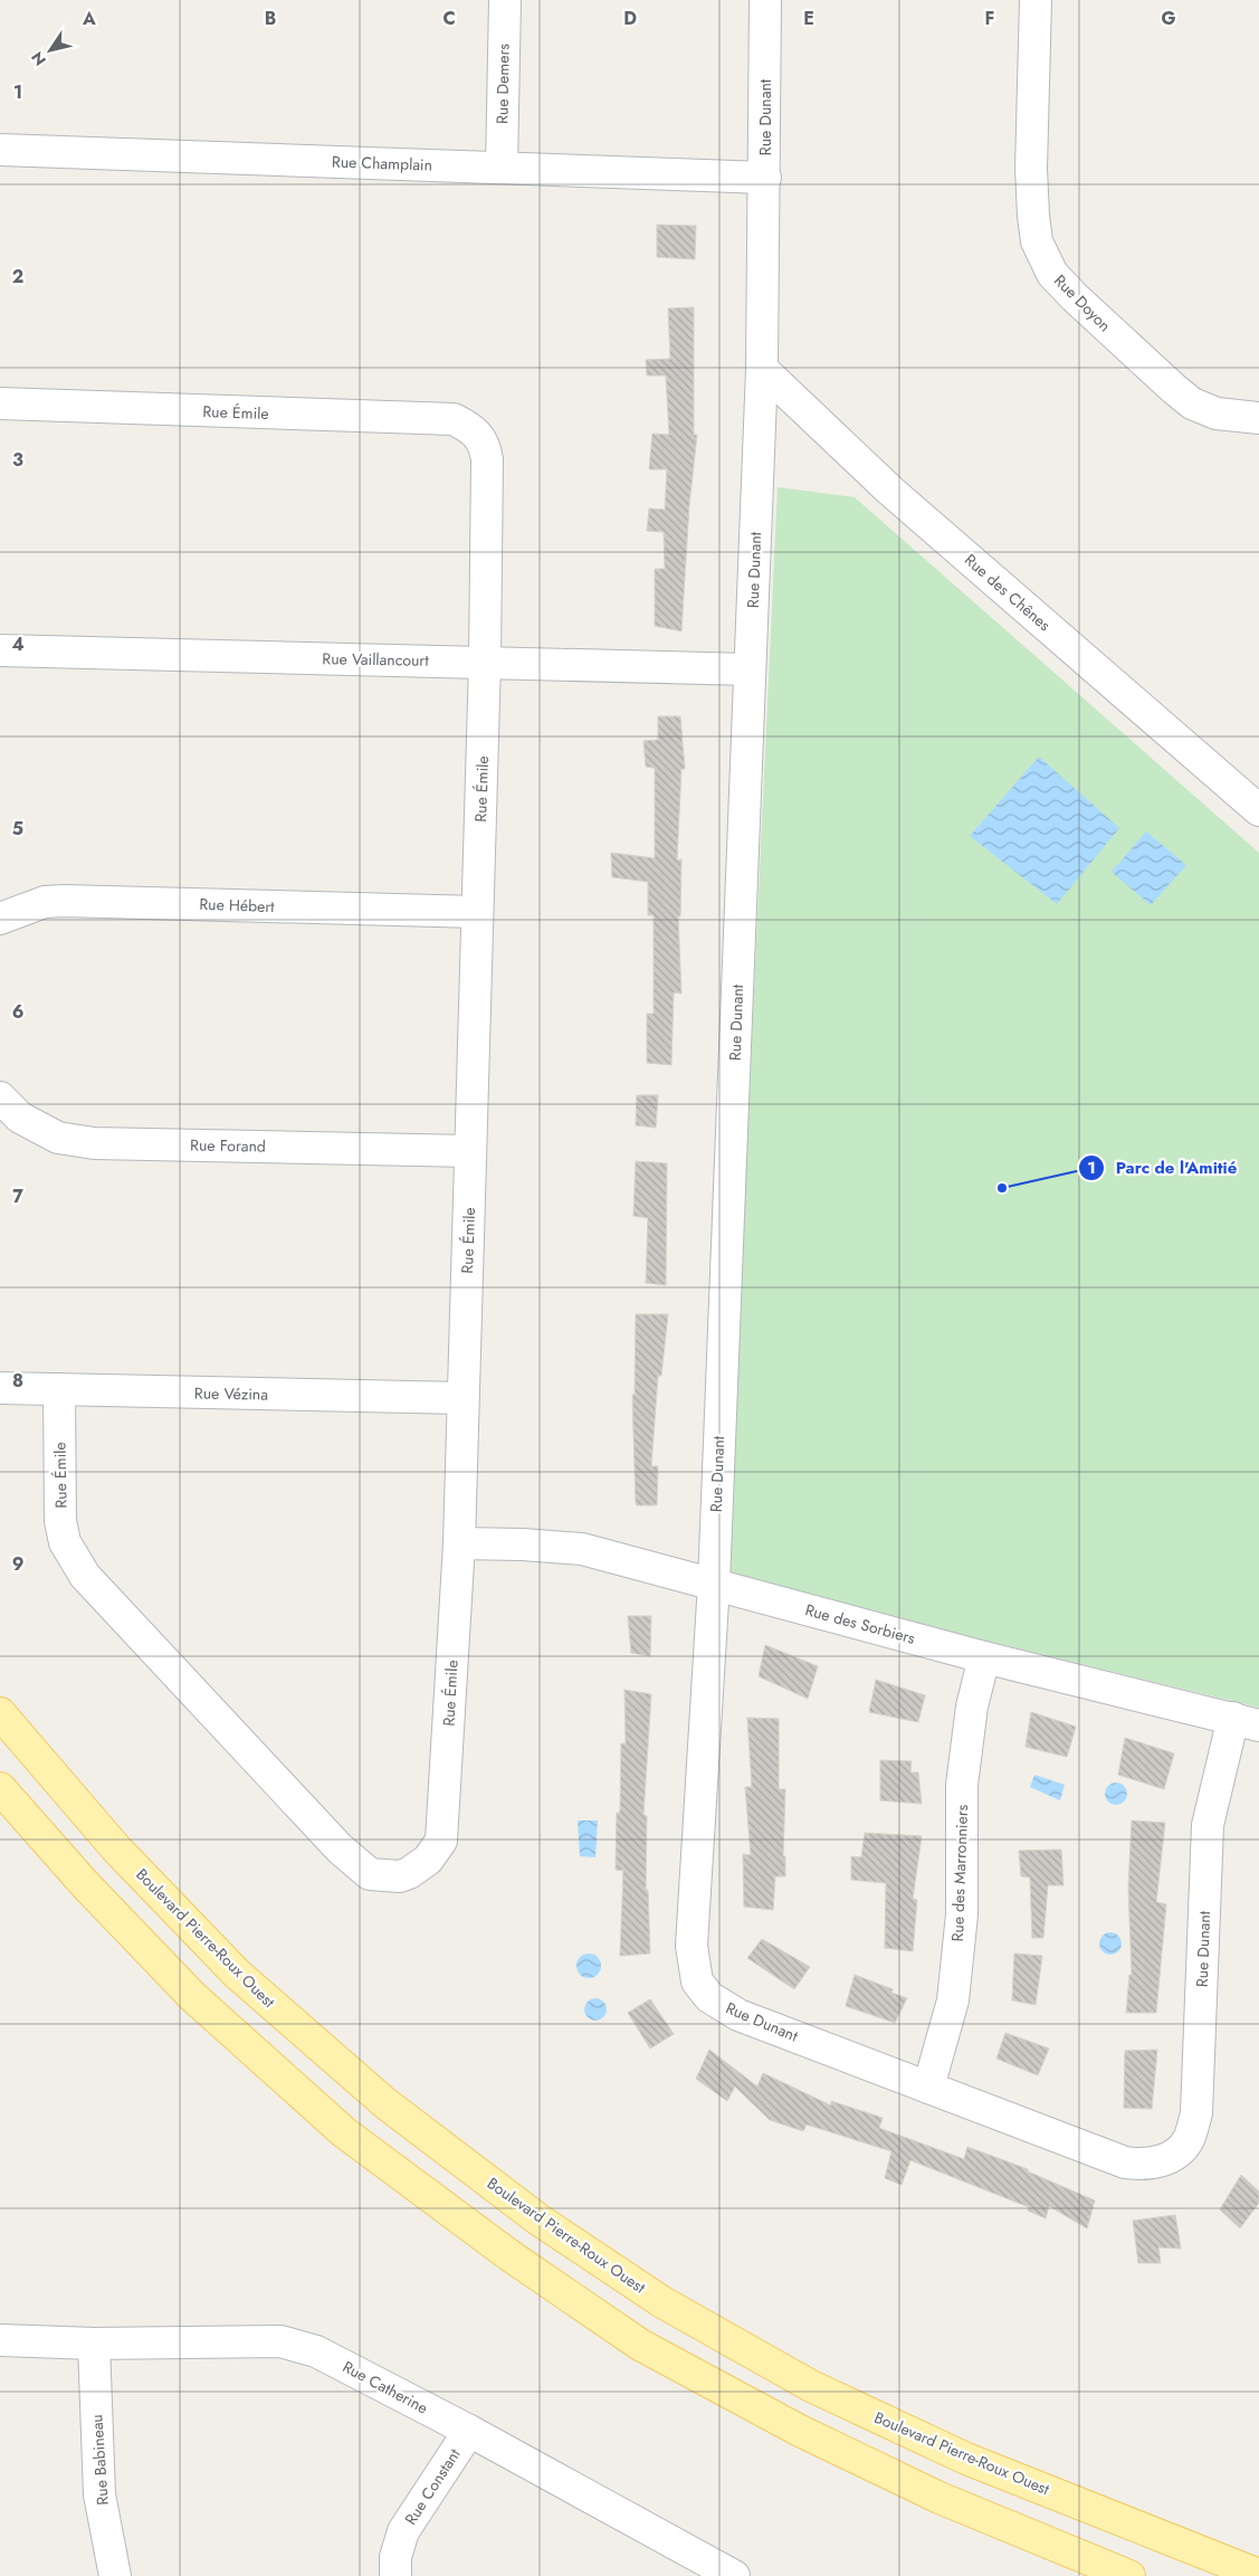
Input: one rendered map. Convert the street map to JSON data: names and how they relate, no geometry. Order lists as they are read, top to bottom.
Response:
{
  "streets": {
    "main road": ["Boulevard Pierre-Roux Ouest"],
    "street": [
      "Rue Demers",
      "Rue Dunant",
      "Rue Champlain",
      "Rue Doyon",
      "Rue Émile",
      "Rue des Chênes",
      "Rue Vaillancourt",
      "Rue Hébert",
      "Rue Forand",
      "Rue Vézina",
      "Rue des Sorbiers",
      "Rue des Marronniers",
      "Rue Catherine",
      "Rue Babineau",
      "Rue Constant"
    ]
  },
  "crossings": [
    ["Rue Demers", "Rue Champlain"],
    ["Rue Dunant", "Rue Champlain"],
    ["Rue Dunant", "Rue des Chênes"],
    ["Rue Dunant", "Rue Vaillancourt"],
    ["Rue Dunant", "Rue des Sorbiers"],
    ["Rue Dunant", "Rue des Marronniers"],
    ["Rue Émile", "Rue Vaillancourt"],
    ["Rue Émile", "Rue Hébert"],
    ["Rue Émile", "Rue Forand"],
    ["Rue Émile", "Rue Vézina"],
    ["Rue Émile", "Rue des Sorbiers"],
    ["Rue des Sorbiers", "Rue des Marronniers"],
    ["Rue Catherine", "Rue Babineau"],
    ["Rue Catherine", "Rue Constant"]
  ],
  "places": ["Parc de l'Amitié"],
  "north": "bottom left",
  "grid": {
    "columns": [
      "A",
      "B",
      "C",
      "D",
      "E",
      "F",
      "G"
    ],
    "rows": [
      "1",
      "2",
      "3",
      "4",
      "5",
      "6",
      "7",
      "8",
      "9"
    ]
  }
}
